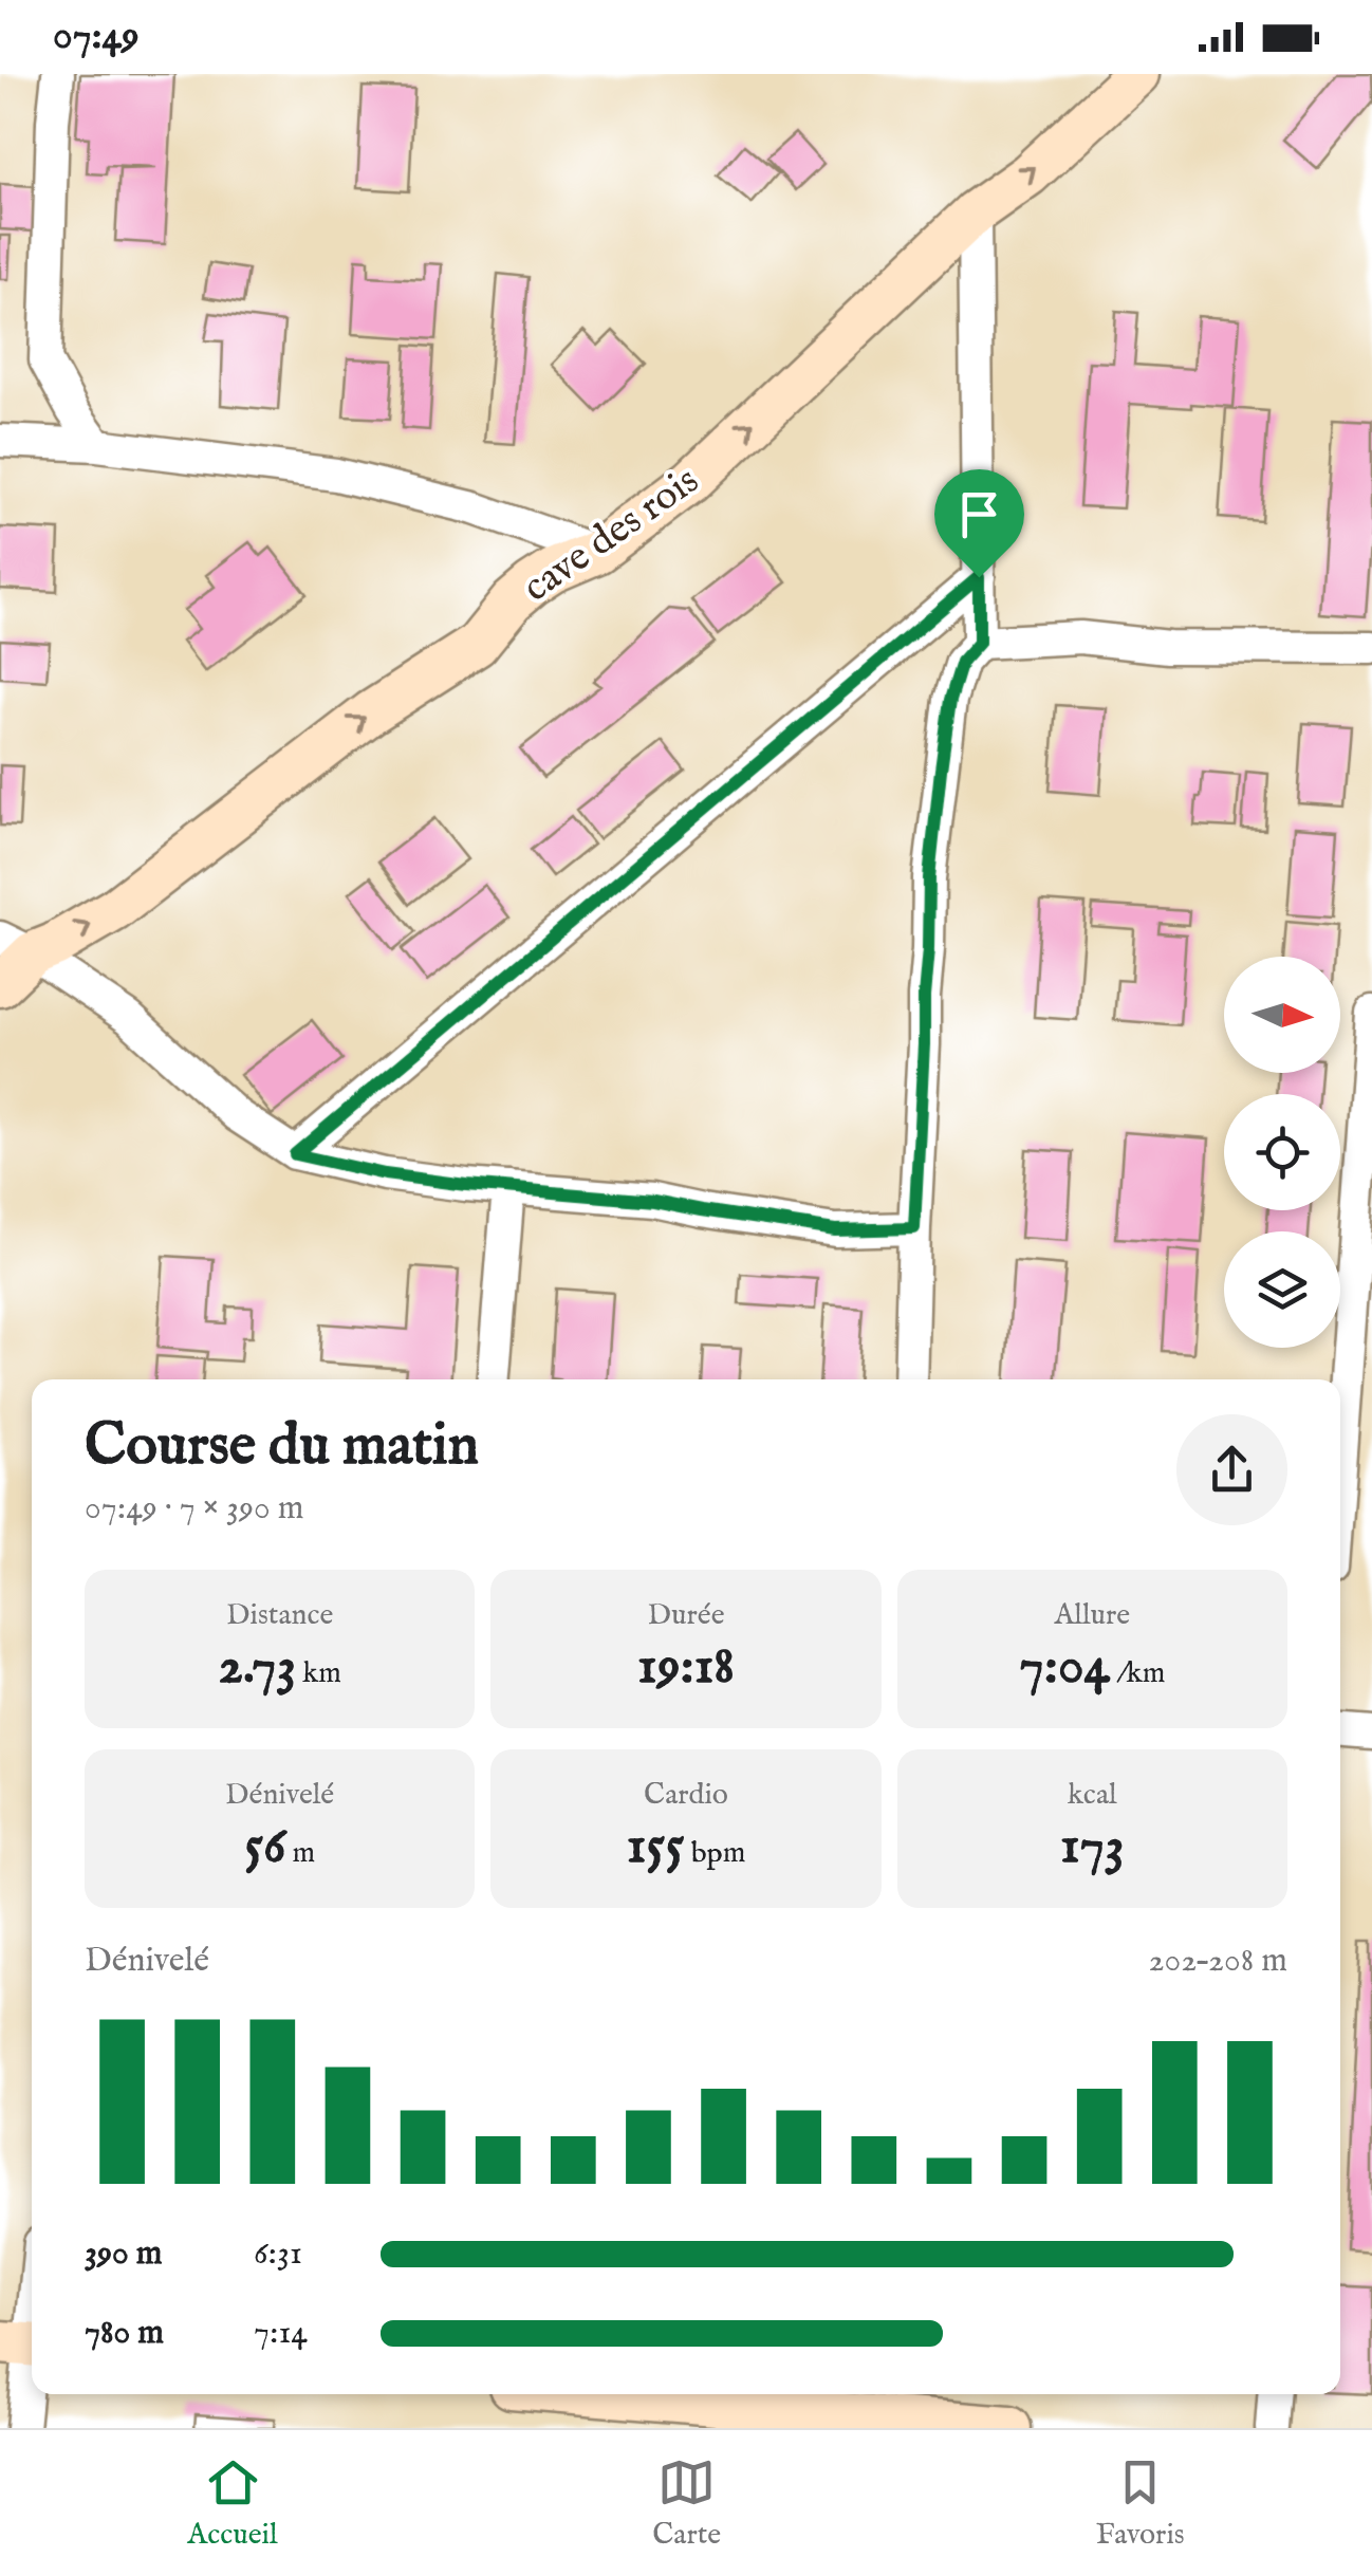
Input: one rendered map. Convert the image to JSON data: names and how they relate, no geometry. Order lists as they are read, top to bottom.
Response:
{
  "streets": {
    "street": ["cave des rois"]
  },
  "north": "right",
  "page": {
    "status": "07:49",
    "heading": ["Course du matin", "07:49 · 7 × 390 m"],
    "stats": [
      ["Distance", "2.73 km"],
      ["Durée", "19:18"],
      ["Allure", "7:04 /km"],
      ["Dénivelé", "56 m"],
      ["Cardio", "155 bpm"],
      ["kcal", "173"]
    ],
    "chart": ["Dénivelé", "202–208 m"],
    "list": [
      {
        "name": "390 m",
        "note": "6:31"
      },
      {
        "name": "780 m",
        "note": "7:14"
      }
    ],
    "tabs": ["Accueil", "Carte", "Favoris"]
  }
}
